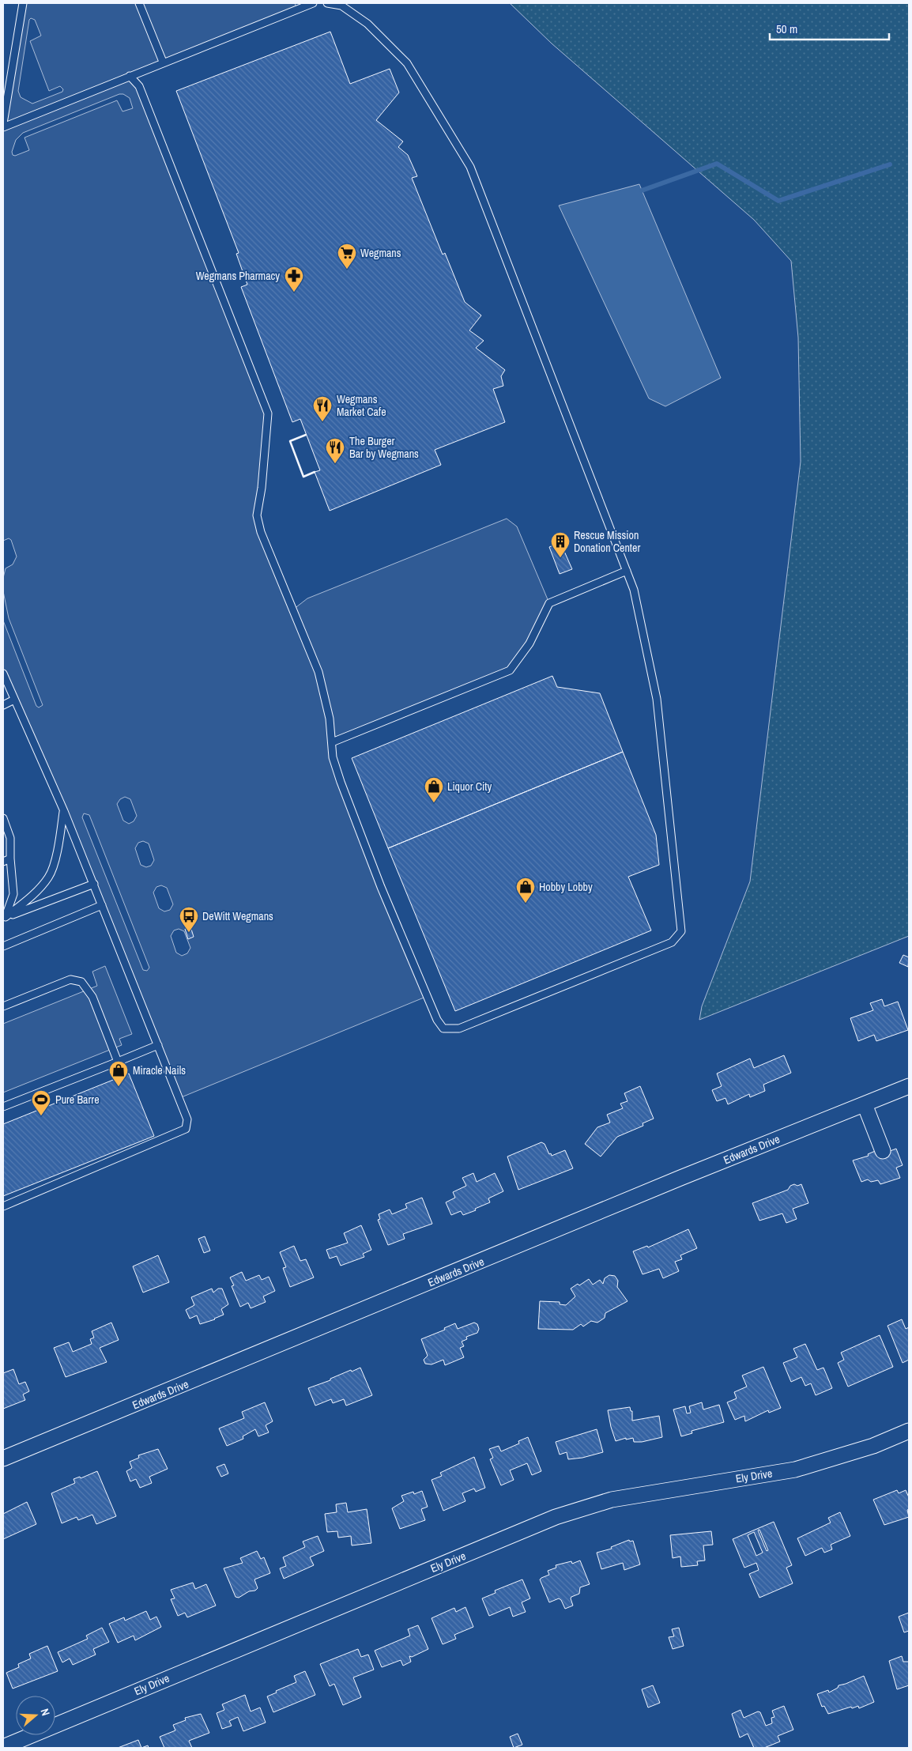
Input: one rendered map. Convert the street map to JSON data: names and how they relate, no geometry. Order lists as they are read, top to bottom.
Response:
{
  "streets": {
    "street": ["Edwards Drive", "Ely Drive"]
  },
  "places": {
    "supermarket": ["Wegmans"],
    "pharmacy": ["Wegmans Pharmacy"],
    "restaurant": ["Wegmans Market Cafe", "The Burger Bar by Wegmans"],
    "building": ["Rescue Mission Donation Center"],
    "shop": ["Liquor City", "Hobby Lobby", "Miracle Nails"],
    "bus stop": ["DeWitt Wegmans"],
    "sports": ["Pure Barre"]
  },
  "scale_bar": "50 m",
  "north": "right"
}
